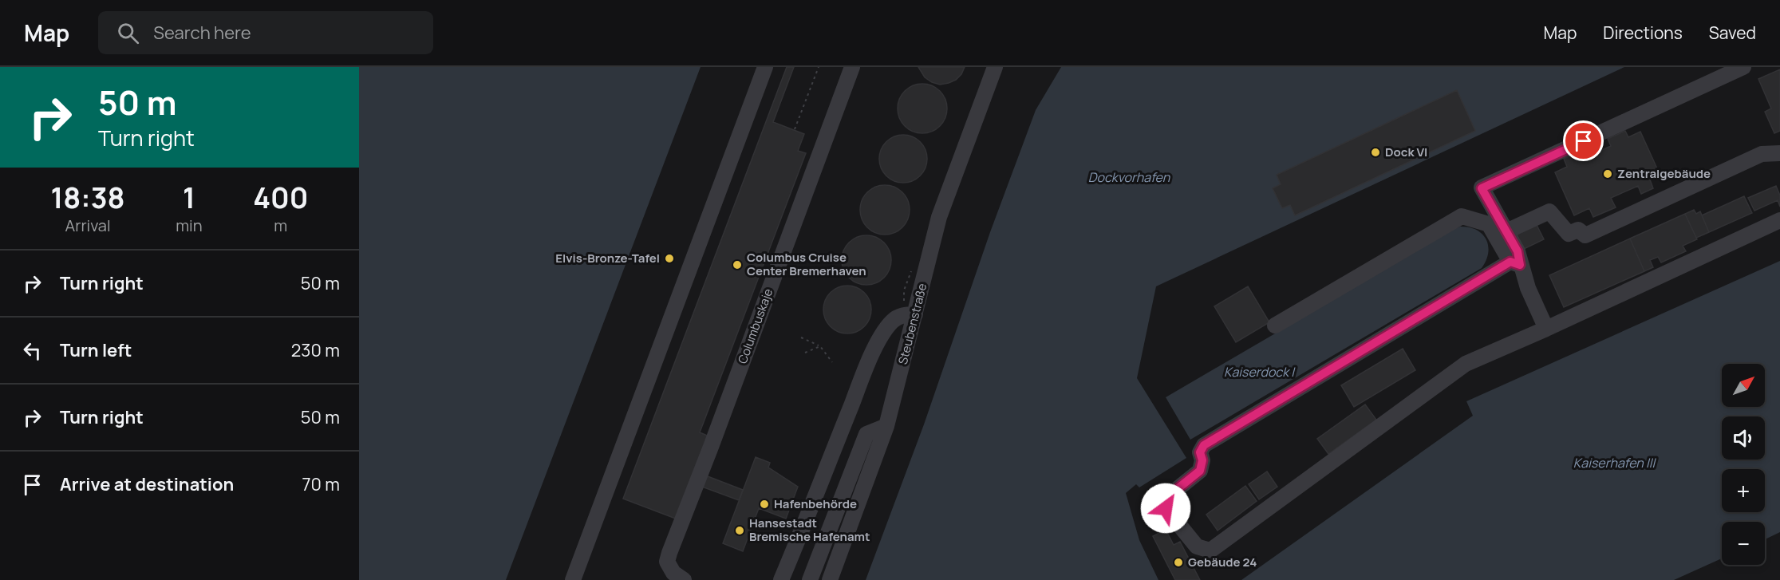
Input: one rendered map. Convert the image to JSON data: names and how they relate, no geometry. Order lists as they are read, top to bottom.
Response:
{
  "streets": {
    "street": ["Steubenstraße", "Columbuskaje"]
  },
  "water": ["Dockvorhafen", "Kaiserdock I", "Kaiserhafen III"],
  "places": [
    "Dock VI",
    "Zentralgebäude",
    "Elvis-Bronze-Tafel",
    "Columbus Cruise Center Bremerhaven",
    "Hafenbehörde",
    "Hansestadt Bremische Hafenamt",
    "Gebäude 24"
  ],
  "north": "top right",
  "page": {
    "header": "Map",
    "search": "Search here",
    "nav": ["Map", "Directions", "Saved"],
    "turn": ["50 m", "Turn right"],
    "eta": [
      "18:38",
      "Arrival",
      "1",
      "min",
      "400",
      "m"
    ],
    "list": [
      {
        "name": "Turn right",
        "value": "50 m"
      },
      {
        "name": "Turn left",
        "value": "230 m"
      },
      {
        "name": "Turn right",
        "value": "50 m"
      },
      {
        "name": "Arrive at destination",
        "value": "70 m"
      }
    ],
    "map_buttons": ["+", "−"]
  }
}
